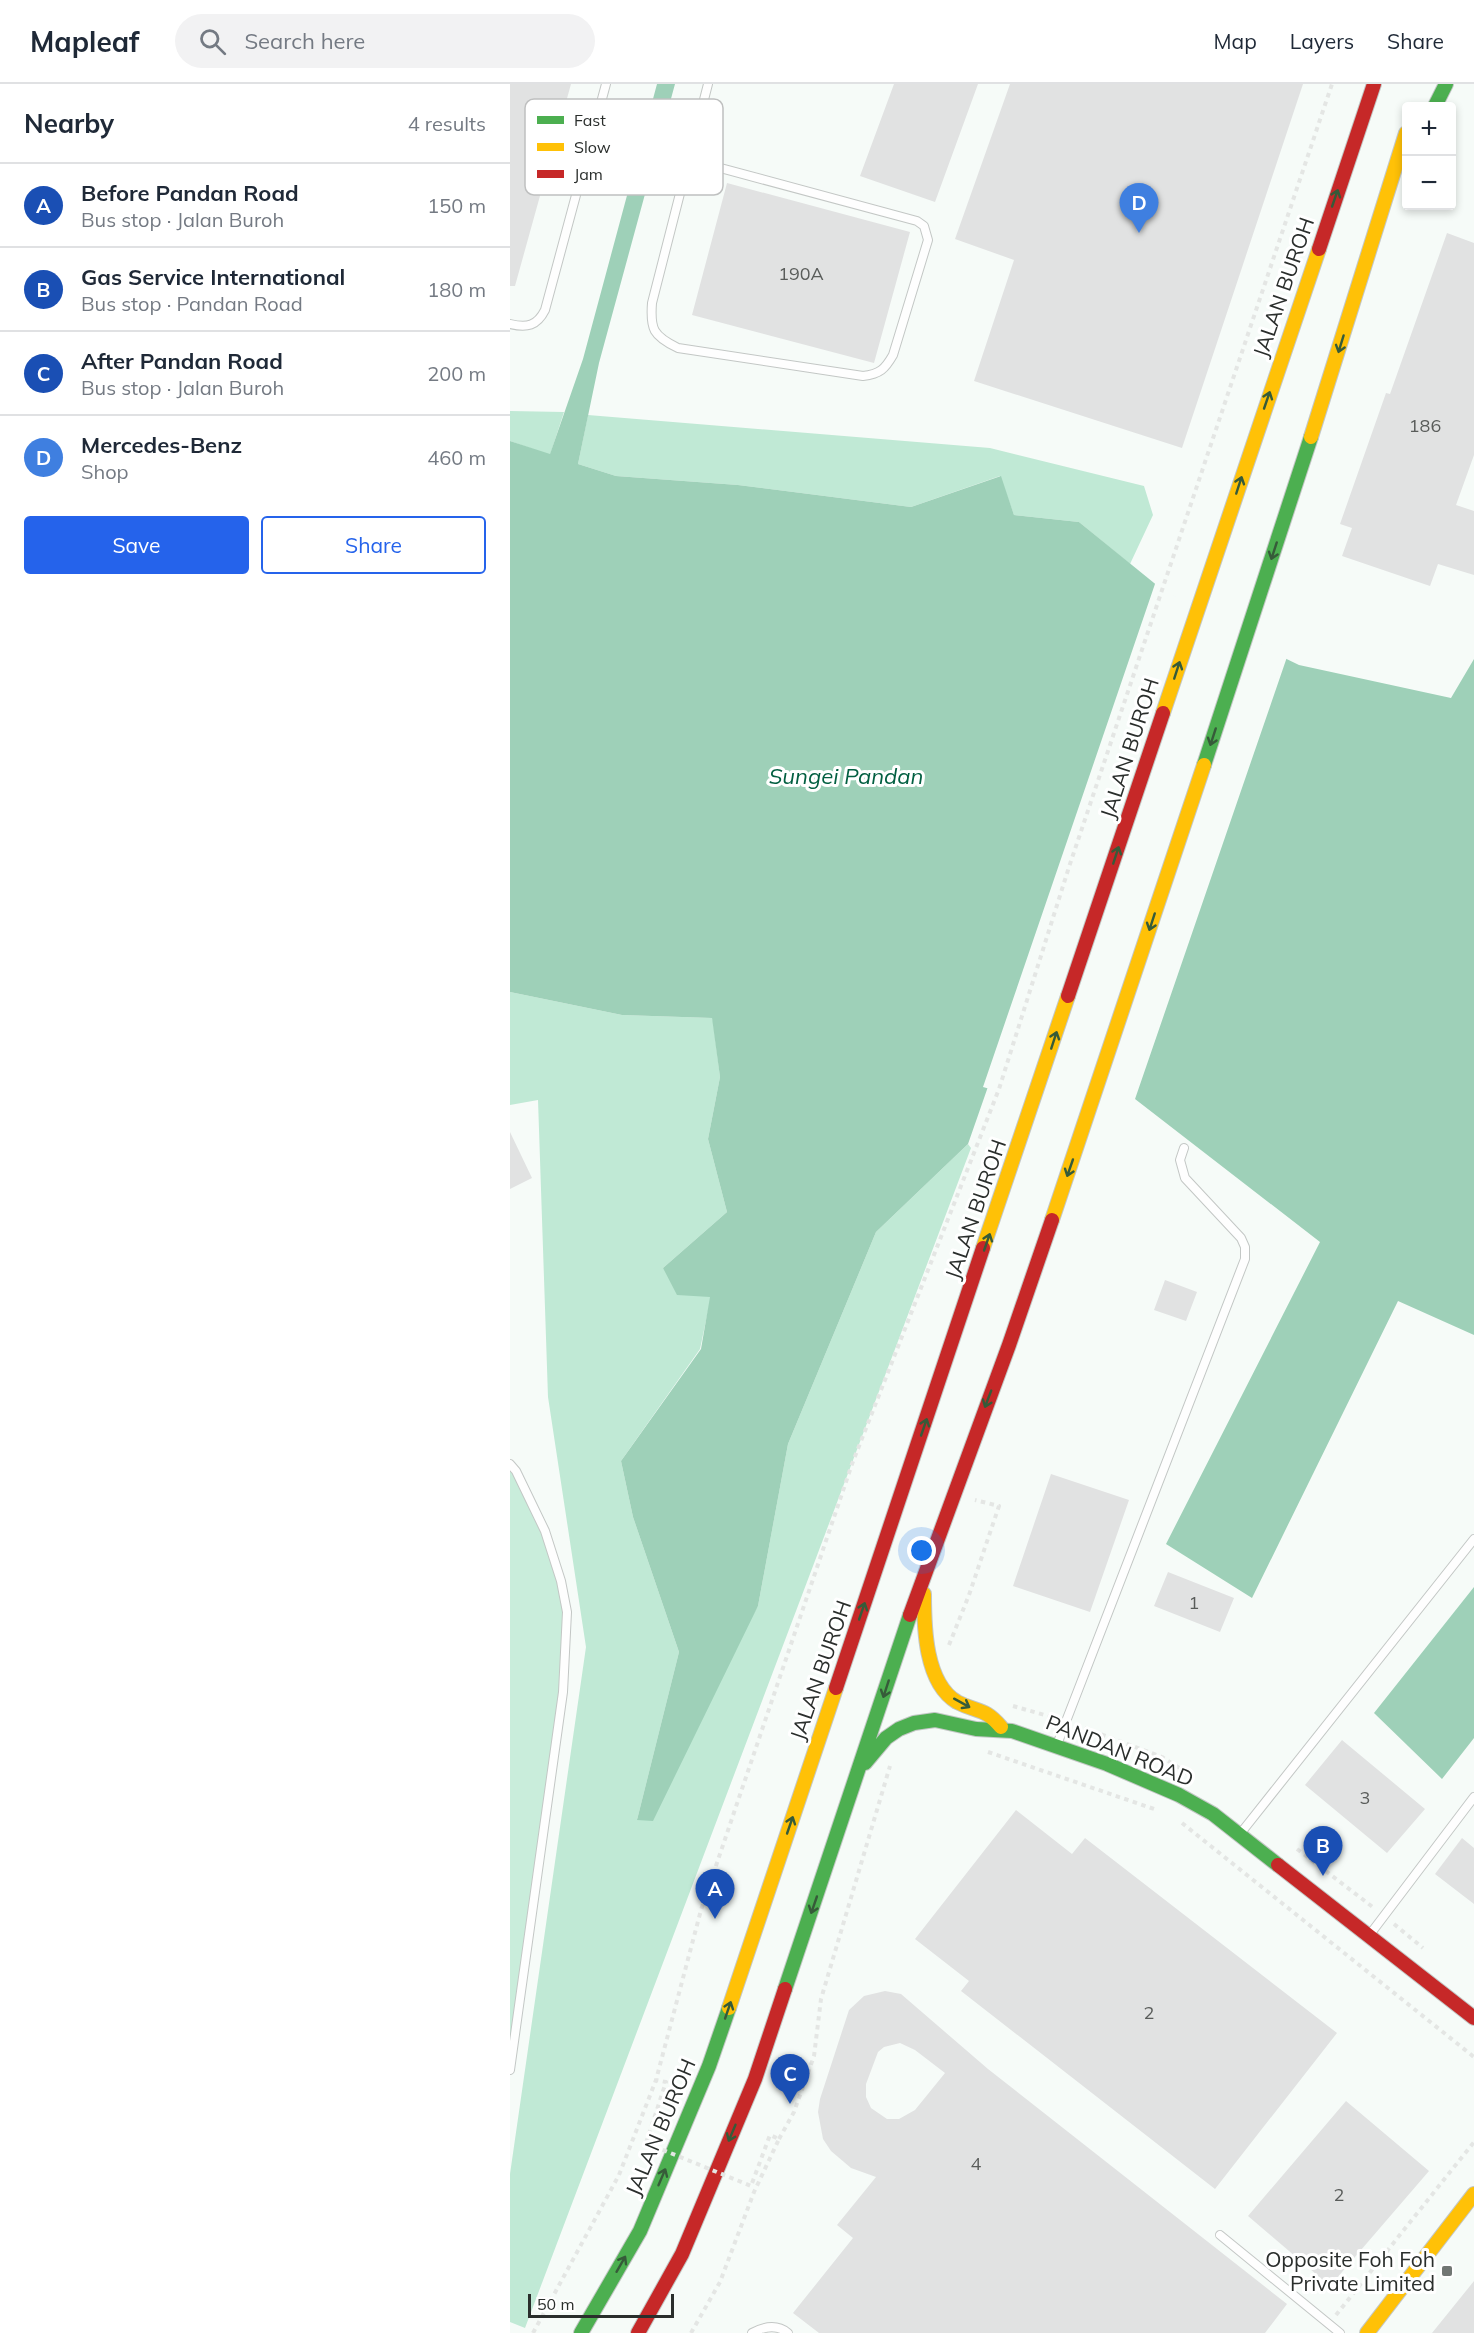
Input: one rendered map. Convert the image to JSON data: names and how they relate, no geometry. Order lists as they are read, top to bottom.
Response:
{
  "streets": {
    "main road": ["JALAN BUROH", "PANDAN ROAD"]
  },
  "water": ["Sungei Pandan"],
  "places": {
    "transit": ["Opposite Foh Foh Private Limited"]
  },
  "house_numbers": [
    "190A",
    "186",
    "1",
    "3",
    "2",
    "4",
    "2"
  ],
  "legend": ["Fast", "Slow", "Jam"],
  "scale_bar": "50 m",
  "page": {
    "header": "Mapleaf",
    "search": "Search here",
    "nav": ["Map", "Layers", "Share"],
    "heading": ["Nearby", "4 results"],
    "map_buttons": ["+", "−"],
    "list": [
      {
        "mark": "A",
        "name": "Before Pandan Road",
        "note": "Bus stop · Jalan Buroh",
        "value": "150 m"
      },
      {
        "mark": "B",
        "name": "Gas Service International",
        "note": "Bus stop · Pandan Road",
        "value": "180 m"
      },
      {
        "mark": "C",
        "name": "After Pandan Road",
        "note": "Bus stop · Jalan Buroh",
        "value": "200 m"
      },
      {
        "mark": "D",
        "name": "Mercedes-Benz",
        "note": "Shop",
        "value": "460 m"
      }
    ],
    "pins": [
      "D",
      "B",
      "A",
      "C"
    ],
    "buttons": ["Save", "Share"],
    "scale": "50 m"
  }
}
